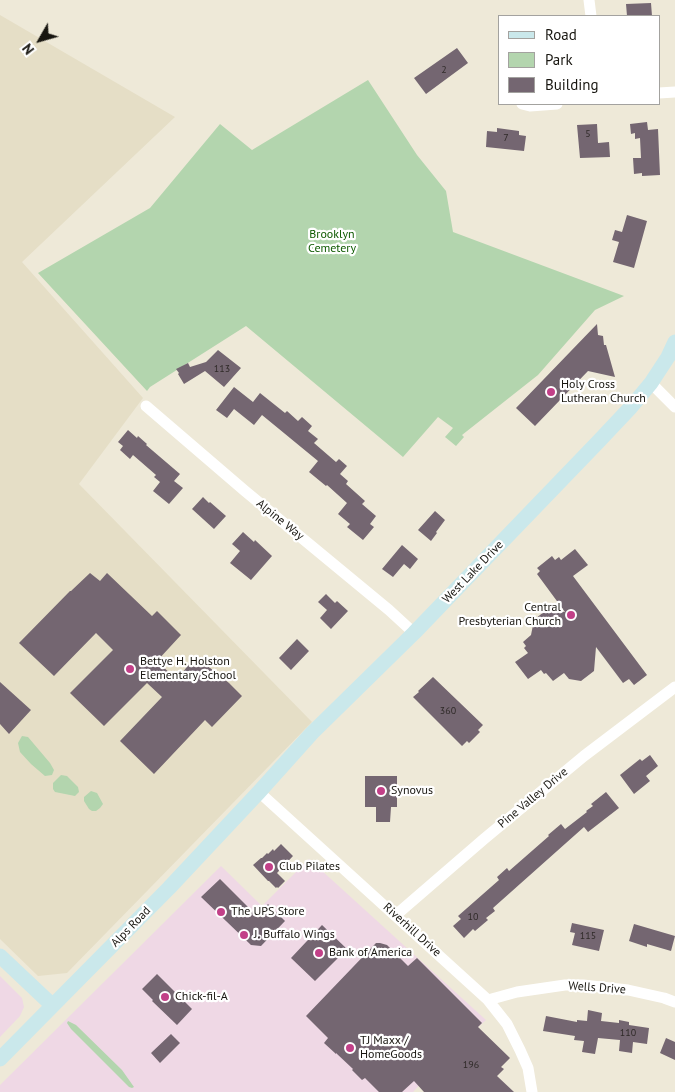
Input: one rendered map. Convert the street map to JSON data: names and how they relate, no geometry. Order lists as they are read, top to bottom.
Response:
{
  "streets": {
    "main road": ["West Lake Drive", "Alps Road"],
    "street": [
      "Alpine Way",
      "Pine Valley Drive",
      "Riverhill Drive",
      "Wells Drive"
    ]
  },
  "crossings": [
    ["Alpine Way", "West Lake Drive"],
    ["West Lake Drive", "Alps Road"],
    ["West Lake Drive", "Riverhill Drive"],
    ["Pine Valley Drive", "Riverhill Drive"],
    ["Alps Road", "Riverhill Drive"],
    ["Riverhill Drive", "Wells Drive"]
  ],
  "parks": ["Brooklyn Cemetery"],
  "places": [
    "Holy Cross Lutheran Church",
    "Central Presbyterian Church",
    "Bettye H. Holston Elementary School",
    "Synovus",
    "Club Pilates",
    "The UPS Store",
    "J. Buffalo Wings",
    "Bank of America",
    "Chick-fil-A",
    "TJ Maxx / HomeGoods"
  ],
  "house_numbers": [
    "2",
    "5",
    "7",
    "113",
    "360",
    "10",
    "115",
    "110",
    "196"
  ],
  "legend": ["Road", "Park", "Building"],
  "north": "bottom left"
}
